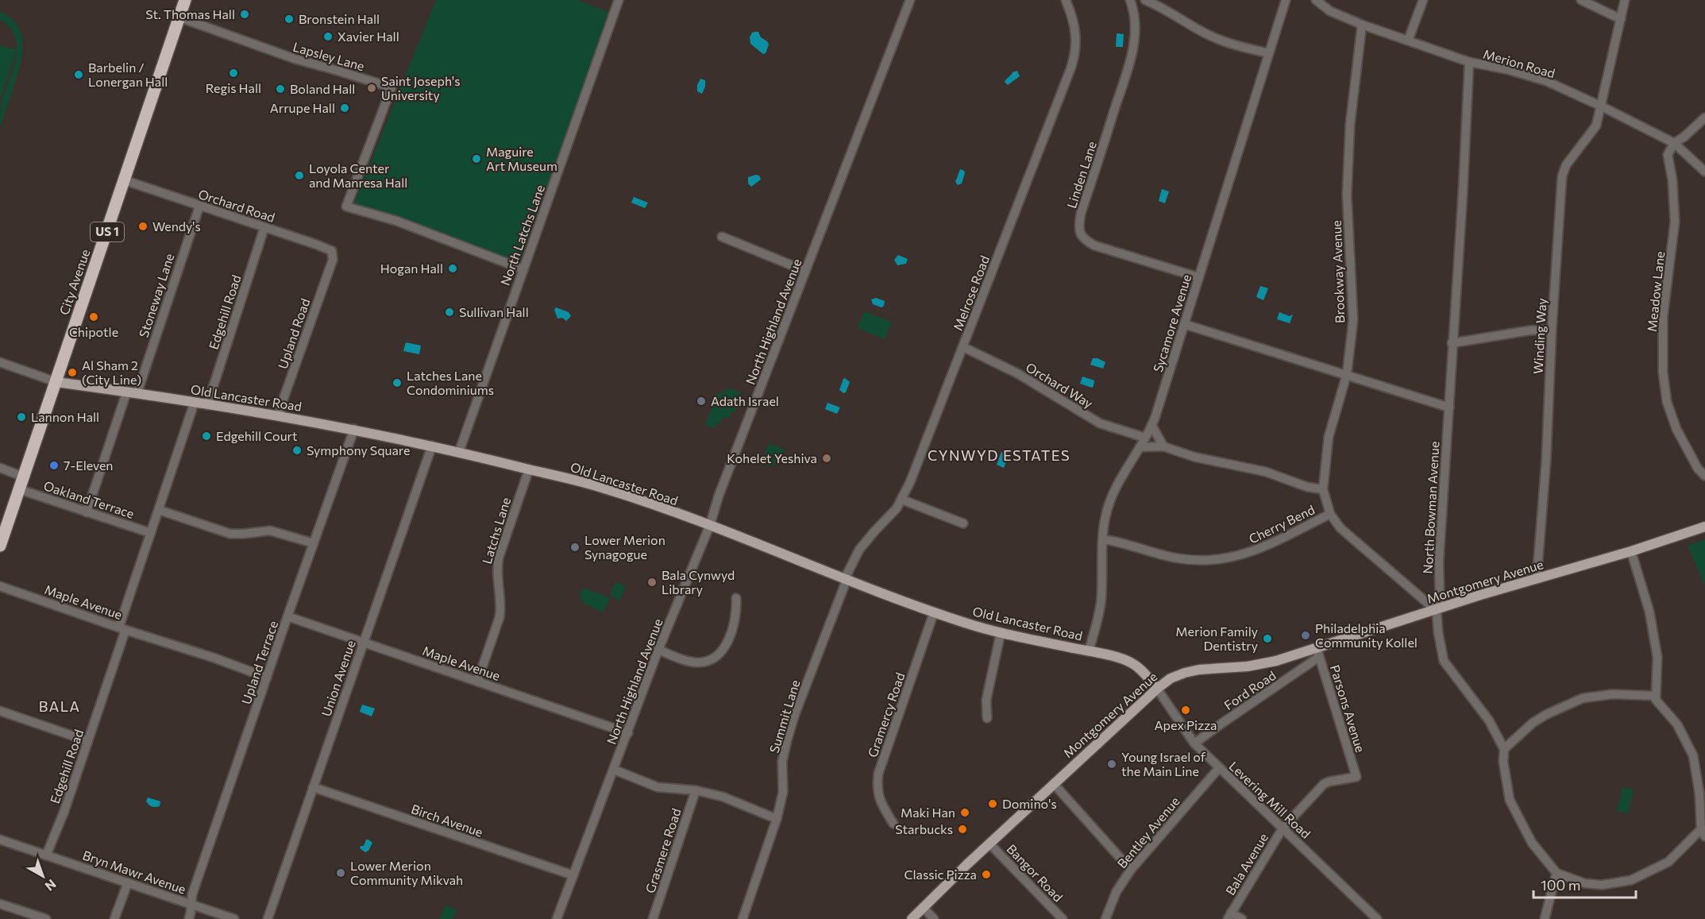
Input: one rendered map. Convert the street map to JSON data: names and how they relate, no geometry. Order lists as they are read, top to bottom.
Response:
{
  "streets": {
    "highway": ["US 1", "City Avenue"],
    "main road": ["Old Lancaster Road", "Montgomery Avenue"],
    "street": [
      "Lapsley Lane",
      "Merion Road",
      "Linden Lane",
      "Orchard Road",
      "North Latchs Lane",
      "Brookway Avenue",
      "Meadow Lane",
      "Melrose Road",
      "Stoneway Lane",
      "Edgehill Road",
      "North Highland Avenue",
      "Sycamore Avenue",
      "Upland Road",
      "Winding Way",
      "Orchard Way",
      "Oakland Terrace",
      "North Bowman Avenue",
      "Cherry Bend",
      "Latchs Lane",
      "Maple Avenue",
      "Upland Terrace",
      "Union Avenue",
      "Ford Road",
      "Parsons Avenue",
      "Gramercy Road",
      "Summit Lane",
      "Levering Mill Road",
      "Birch Avenue",
      "Bentley Avenue",
      "Grasmere Road",
      "Bala Avenue",
      "Bryn Mawr Avenue",
      "Bangor Road"
    ]
  },
  "crossings": [
    ["Lapsley Lane", "North Latchs Lane"],
    ["Lapsley Lane", "City Avenue"],
    ["Merion Road", "Brookway Avenue"],
    ["Merion Road", "Meadow Lane"],
    ["Merion Road", "Winding Way"],
    ["Merion Road", "North Bowman Avenue"],
    ["Linden Lane", "Sycamore Avenue"],
    ["Orchard Road", "City Avenue"],
    ["Orchard Road", "Stoneway Lane"],
    ["Orchard Road", "Edgehill Road"],
    ["Orchard Road", "Upland Road"],
    ["North Latchs Lane", "Old Lancaster Road"],
    ["Brookway Avenue", "North Bowman Avenue"],
    ["Brookway Avenue", "Cherry Bend"],
    ["Brookway Avenue", "Montgomery Avenue"],
    ["City Avenue", "Old Lancaster Road"],
    ["City Avenue", "Oakland Terrace"],
    ["Melrose Road", "Orchard Way"],
    ["Melrose Road", "Old Lancaster Road"],
    ["Melrose Road", "Summit Lane"],
    ["Stoneway Lane", "Old Lancaster Road"],
    ["Stoneway Lane", "Oakland Terrace"],
    ["Edgehill Road", "Old Lancaster Road"],
    ["Edgehill Road", "Oakland Terrace"],
    ["Edgehill Road", "Maple Avenue"],
    ["Edgehill Road", "Bryn Mawr Avenue"],
    ["North Highland Avenue", "Old Lancaster Road"],
    ["North Highland Avenue", "Maple Avenue"],
    ["North Highland Avenue", "Birch Avenue"],
    ["Sycamore Avenue", "Orchard Way"],
    ["Sycamore Avenue", "Old Lancaster Road"],
    ["Sycamore Avenue", "Cherry Bend"],
    ["Upland Road", "Old Lancaster Road"],
    ["Winding Way", "Montgomery Avenue"],
    ["Old Lancaster Road", "Latchs Lane"],
    ["Old Lancaster Road", "Montgomery Avenue"],
    ["Old Lancaster Road", "Upland Terrace"],
    ["Old Lancaster Road", "Union Avenue"],
    ["Old Lancaster Road", "Gramercy Road"],
    ["Old Lancaster Road", "Summit Lane"],
    ["Old Lancaster Road", "Levering Mill Road"],
    ["North Bowman Avenue", "Montgomery Avenue"],
    ["Latchs Lane", "Maple Avenue"],
    ["Montgomery Avenue", "Ford Road"],
    ["Montgomery Avenue", "Parsons Avenue"],
    ["Montgomery Avenue", "Levering Mill Road"],
    ["Montgomery Avenue", "Bangor Road"],
    ["Maple Avenue", "Upland Terrace"],
    ["Maple Avenue", "Union Avenue"],
    ["Upland Terrace", "Bryn Mawr Avenue"],
    ["Union Avenue", "Birch Avenue"],
    ["Ford Road", "Parsons Avenue"],
    ["Ford Road", "Levering Mill Road"],
    ["Parsons Avenue", "Bala Avenue"],
    ["Levering Mill Road", "Bentley Avenue"],
    ["Levering Mill Road", "Bala Avenue"]
  ],
  "districts": ["CYNWYD ESTATES", "BALA"],
  "places": [
    "St. Thomas Hall",
    "Bronstein Hall",
    "Xavier Hall",
    "Regis Hall",
    "Barbelin / Lonergan Hall",
    "Saint Joseph's University",
    "Boland Hall",
    "Arrupe Hall",
    "Maguire Art Museum",
    "Loyola Center and Manresa Hall",
    "Wendy's",
    "Hogan Hall",
    "Sullivan Hall",
    "Chipotle",
    "Al Sham 2 (City Line)",
    "Latches Lane Condominiums",
    "Adath Israel",
    "Lannon Hall",
    "Edgehill Court",
    "Symphony Square",
    "Kohelet Yeshiva",
    "7-Eleven",
    "Lower Merion Synagogue",
    "Bala Cynwyd Library",
    "Philadelphia Community Kollel",
    "Merion Family Dentistry",
    "Apex Pizza",
    "Young Israel of the Main Line",
    "Domino's",
    "Maki Han",
    "Starbucks",
    "Lower Merion Community Mikvah",
    "Classic Pizza"
  ],
  "scale_bar": "100 m",
  "north": "bottom right"
}
